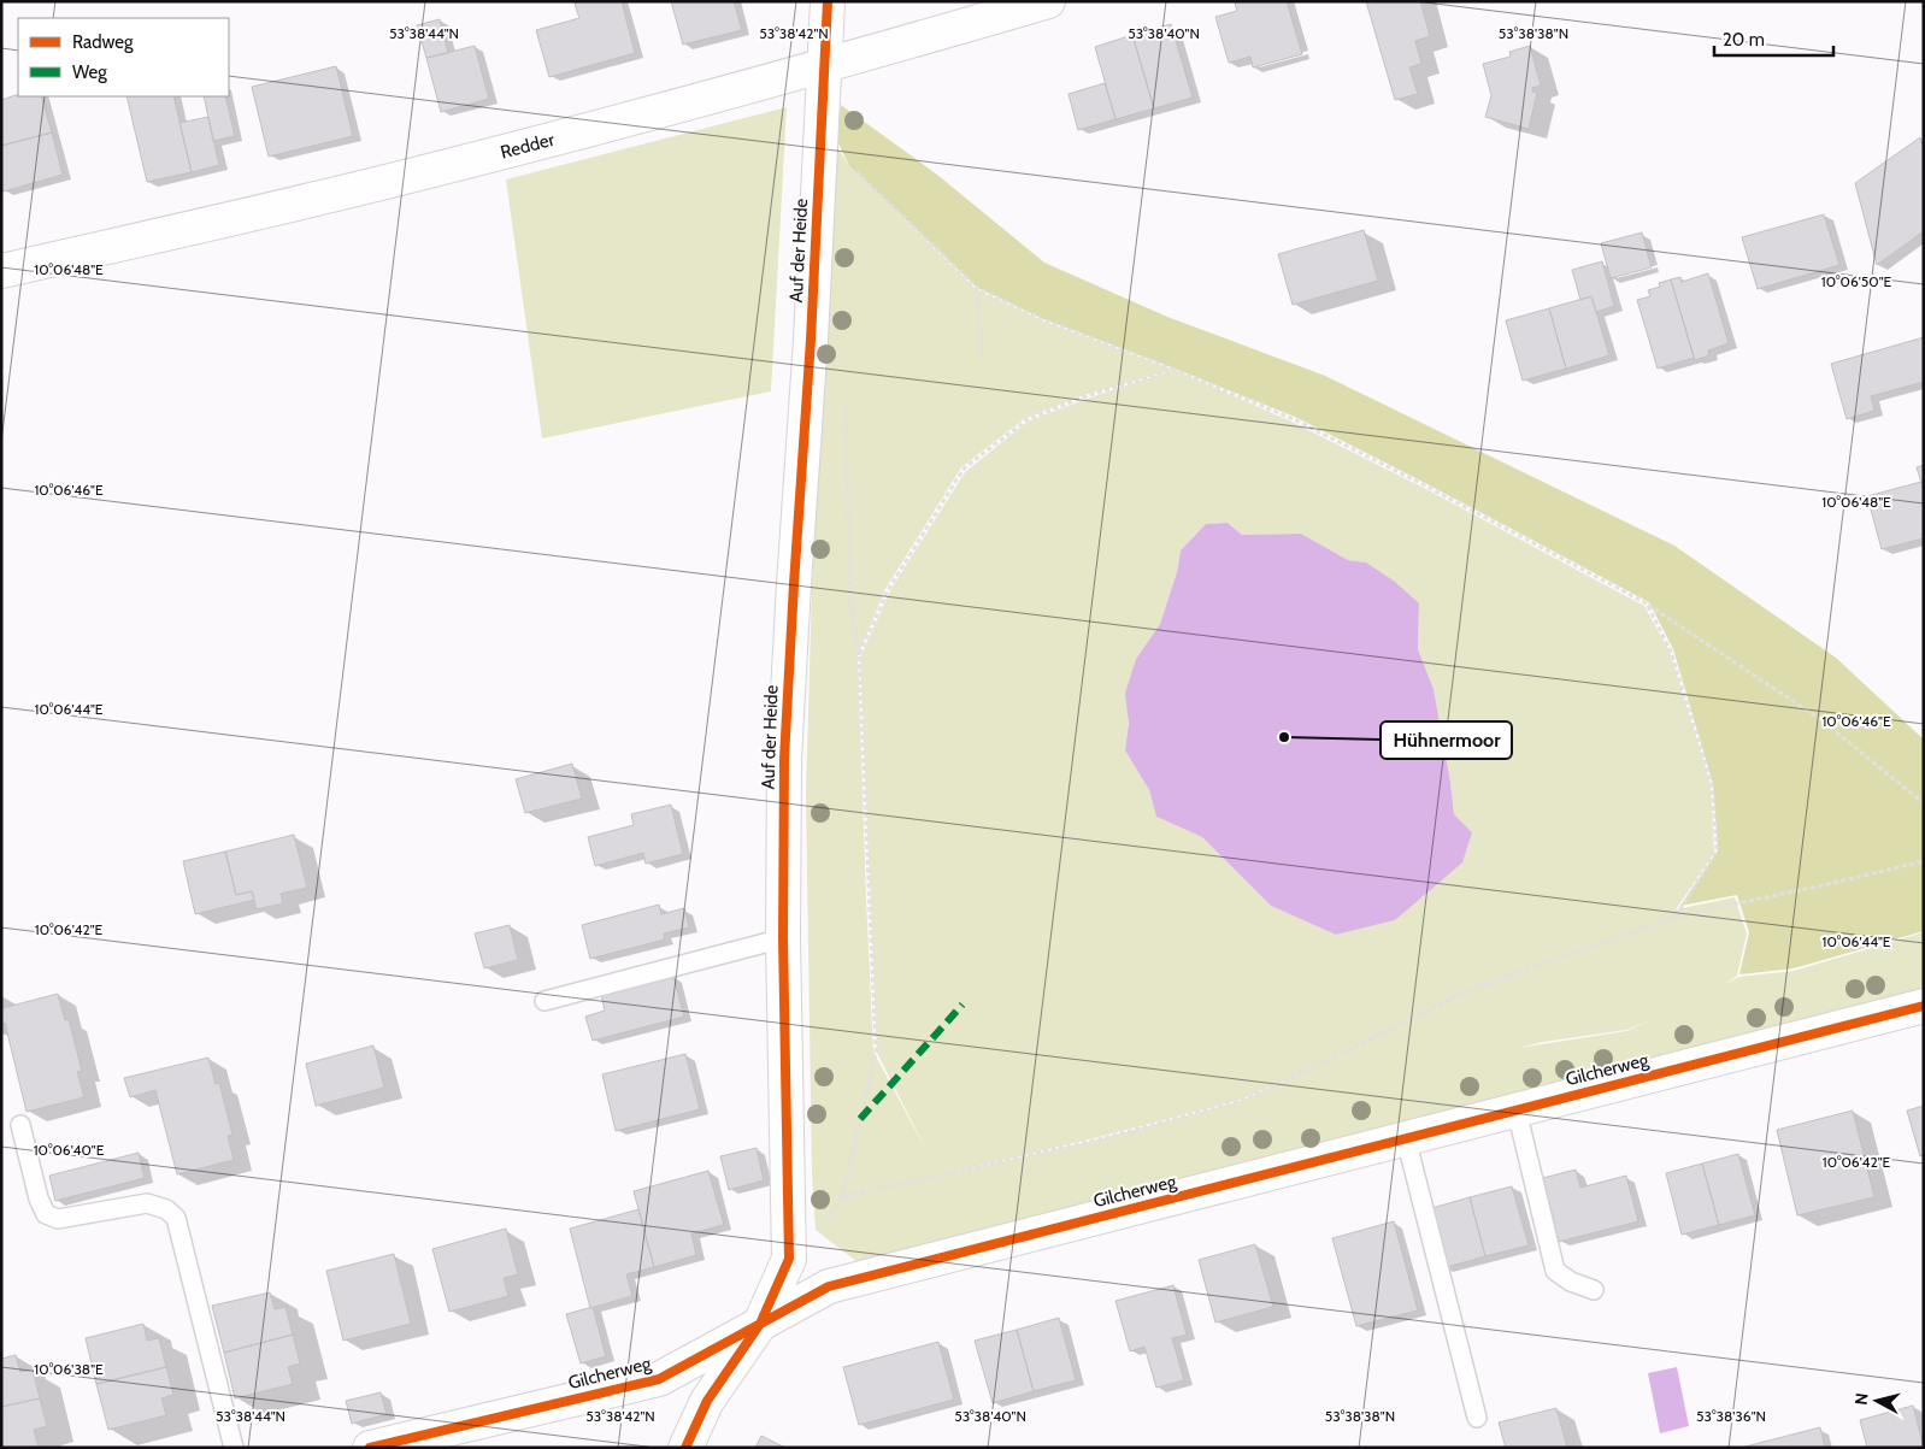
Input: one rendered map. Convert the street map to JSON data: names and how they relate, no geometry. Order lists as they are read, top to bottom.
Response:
{
  "streets": {
    "street": ["Redder", "Auf der Heide", "Gilcherweg"]
  },
  "crossings": [
    ["Redder", "Auf der Heide"],
    ["Auf der Heide", "Gilcherweg"]
  ],
  "places": ["Hühnermoor"],
  "legend": ["Radweg", "Weg"],
  "scale_bar": "20 m",
  "north": "left",
  "coordinates": [
    "53°38'44\"N",
    "53°38'42\"N",
    "53°38'40\"N",
    "53°38'38\"N",
    "10°06'48\"E",
    "10°06'50\"E",
    "10°06'46\"E",
    "10°06'44\"E",
    "10°06'42\"E",
    "10°06'40\"E",
    "10°06'38\"E",
    "53°38'36\"N"
  ]
}
